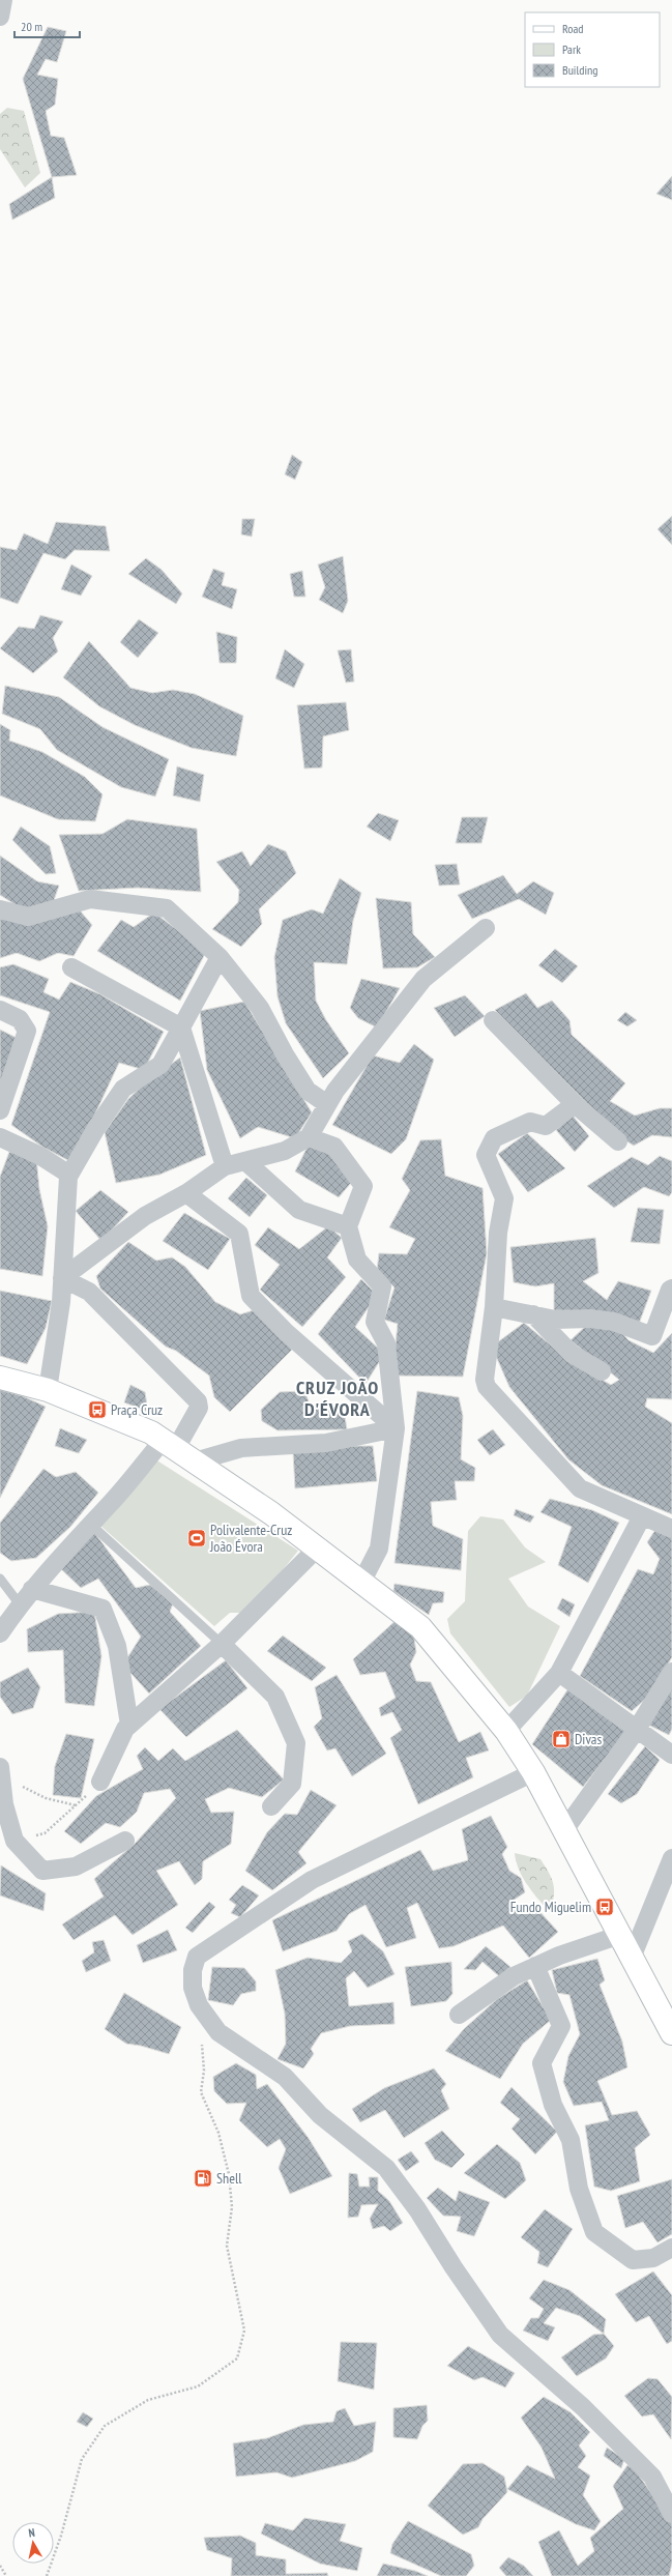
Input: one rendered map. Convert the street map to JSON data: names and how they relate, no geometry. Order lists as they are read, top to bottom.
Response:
{
  "districts": ["CRUZ JOÃO D'ÉVORA"],
  "places": {
    "bus stop": ["Praça Cruz", "Fundo Miguelim"],
    "sports": ["Polivalente-Cruz João Évora"],
    "shop": ["Divas"],
    "fuel station": ["Shell"]
  },
  "legend": ["Road", "Park", "Building"],
  "scale_bar": "20 m",
  "north": "top"
}
